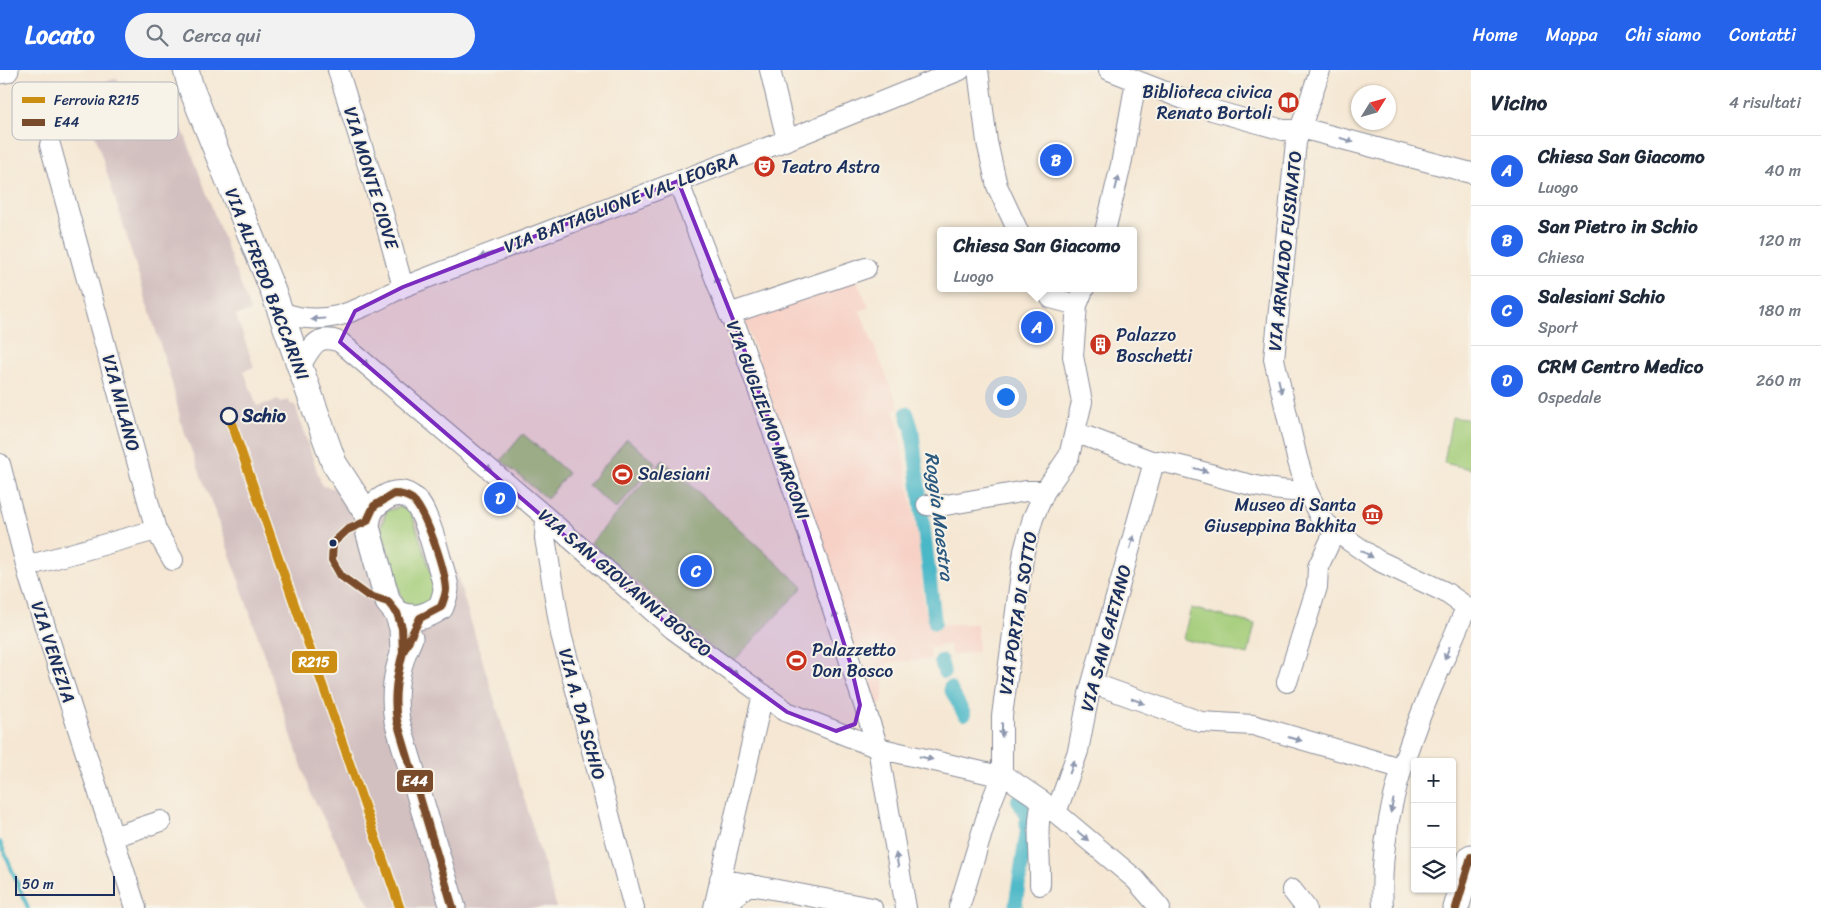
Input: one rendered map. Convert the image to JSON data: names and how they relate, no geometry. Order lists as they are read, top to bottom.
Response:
{
  "streets": {
    "main road": ["VIA ALFREDO BACCARINI"],
    "street": [
      "VIA MONTE CIOVE",
      "VIA BATTAGLIONE VAL LEOGRA",
      "VIA ARNALDO FUSINATO",
      "VIA MILANO",
      "VIA GUGLIELMO MARCONI",
      "VIA SAN GIOVANNI BOSCO",
      "VIA PORTA DI SOTTO",
      "VIA SAN GAETANO",
      "VIA VENEZIA",
      "VIA A. DA SCHIO"
    ]
  },
  "crossings": [
    ["VIA MONTE CIOVE", "VIA BATTAGLIONE VAL LEOGRA"],
    ["VIA BATTAGLIONE VAL LEOGRA", "VIA ALFREDO BACCARINI"],
    ["VIA BATTAGLIONE VAL LEOGRA", "VIA GUGLIELMO MARCONI"],
    ["VIA GUGLIELMO MARCONI", "VIA SAN GIOVANNI BOSCO"],
    ["VIA SAN GIOVANNI BOSCO", "VIA PORTA DI SOTTO"],
    ["VIA SAN GIOVANNI BOSCO", "VIA SAN GAETANO"],
    ["VIA SAN GIOVANNI BOSCO", "VIA A. DA SCHIO"]
  ],
  "one_way": [
    "VIA BATTAGLIONE VAL LEOGRA",
    "VIA ARNALDO FUSINATO",
    "VIA GUGLIELMO MARCONI",
    "VIA SAN GIOVANNI BOSCO",
    "VIA PORTA DI SOTTO",
    "VIA SAN GAETANO"
  ],
  "water": ["Roggia Maestra"],
  "places": {
    "library": ["Biblioteca civica Renato Bortoli"],
    "theatre": ["Teatro Astra"],
    "building": ["Palazzo Boschetti"],
    "other": ["Schio"],
    "sports": ["Salesiani", "Palazzetto Don Bosco"],
    "museum": ["Museo di Santa Giuseppina Bakhita"]
  },
  "lines": ["rail line R215", "transit line E44"],
  "legend": ["Ferrovia R215", "E44"],
  "scale_bar": "50 m",
  "north": "top right",
  "page": {
    "header": "Locato",
    "search": "Cerca qui",
    "nav": [
      "Home",
      "Mappa",
      "Chi siamo",
      "Contatti"
    ],
    "heading": ["Vicino", "4 risultati"],
    "list": [
      {
        "mark": "A",
        "name": "Chiesa San Giacomo",
        "note": "Luogo",
        "value": "40 m"
      },
      {
        "mark": "B",
        "name": "San Pietro in Schio",
        "note": "Chiesa",
        "value": "120 m"
      },
      {
        "mark": "C",
        "name": "Salesiani Schio",
        "note": "Sport",
        "value": "180 m"
      },
      {
        "mark": "D",
        "name": "CRM Centro Medico",
        "note": "Ospedale",
        "value": "260 m"
      }
    ],
    "pins": [
      "B",
      "A",
      "D",
      "C"
    ],
    "popup": ["Chiesa San Giacomo", "Luogo"],
    "map_buttons": ["+", "−"],
    "scale": "50 m"
  }
}
